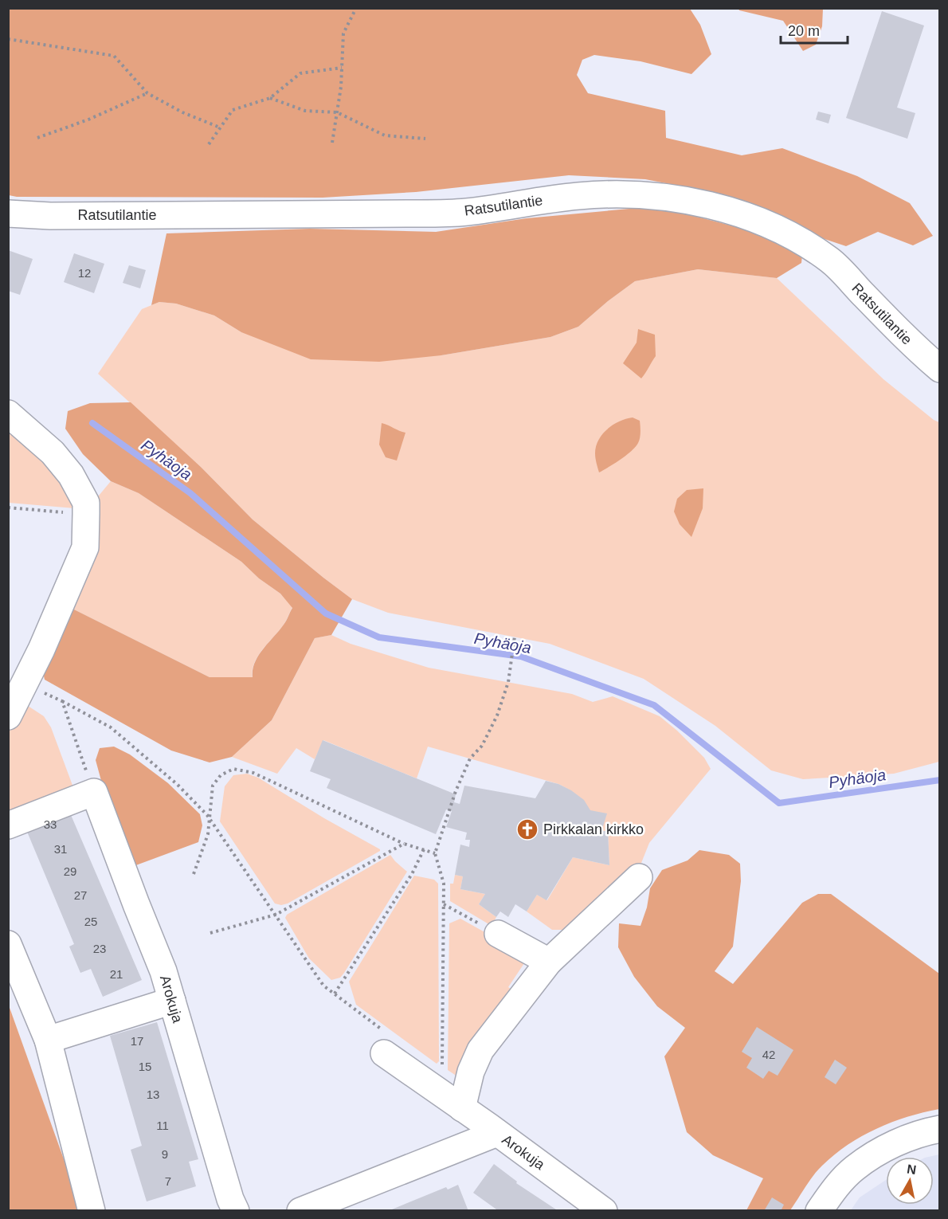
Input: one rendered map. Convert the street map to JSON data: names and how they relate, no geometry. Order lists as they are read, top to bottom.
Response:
{
  "streets": {
    "street": ["Ratsutilantie", "Arokuja"]
  },
  "water": ["Pyhäoja"],
  "places": {
    "church": ["Pirkkalan kirkko"]
  },
  "house_numbers": [
    "12",
    "33",
    "31",
    "29",
    "27",
    "25",
    "23",
    "21",
    "17",
    "42",
    "15",
    "13",
    "11",
    "9",
    "7"
  ],
  "scale_bar": "20 m",
  "north": "top"
}
